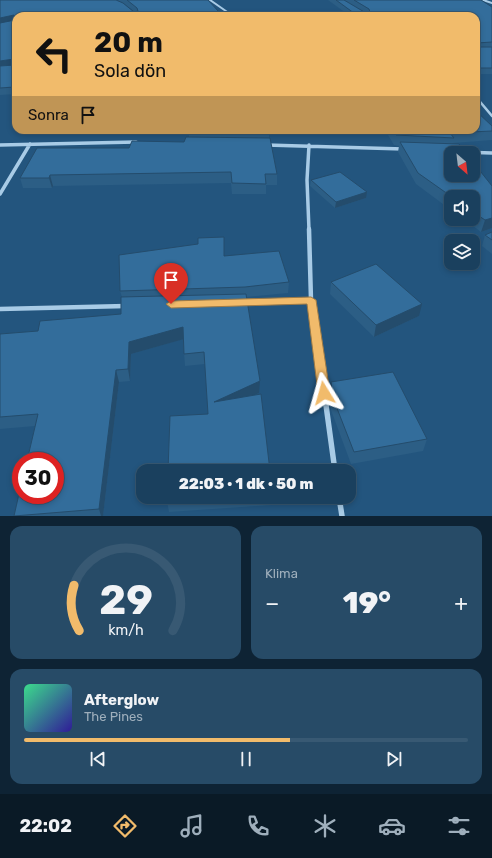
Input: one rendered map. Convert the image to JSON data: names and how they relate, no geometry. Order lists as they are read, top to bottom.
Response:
{
  "north": "bottom right",
  "page": {
    "turn": ["20 m", "Sola dön"],
    "then": "Sonra",
    "limit": "30",
    "trip": "22:03 · 1 dk · 50 m",
    "tile": "Klima",
    "heat": ["−", "19°", "+"],
    "song": ["Afterglow", "The Pines"],
    "tabs": "22:02",
    "gauge": ["29", "km/h"]
  }
}
